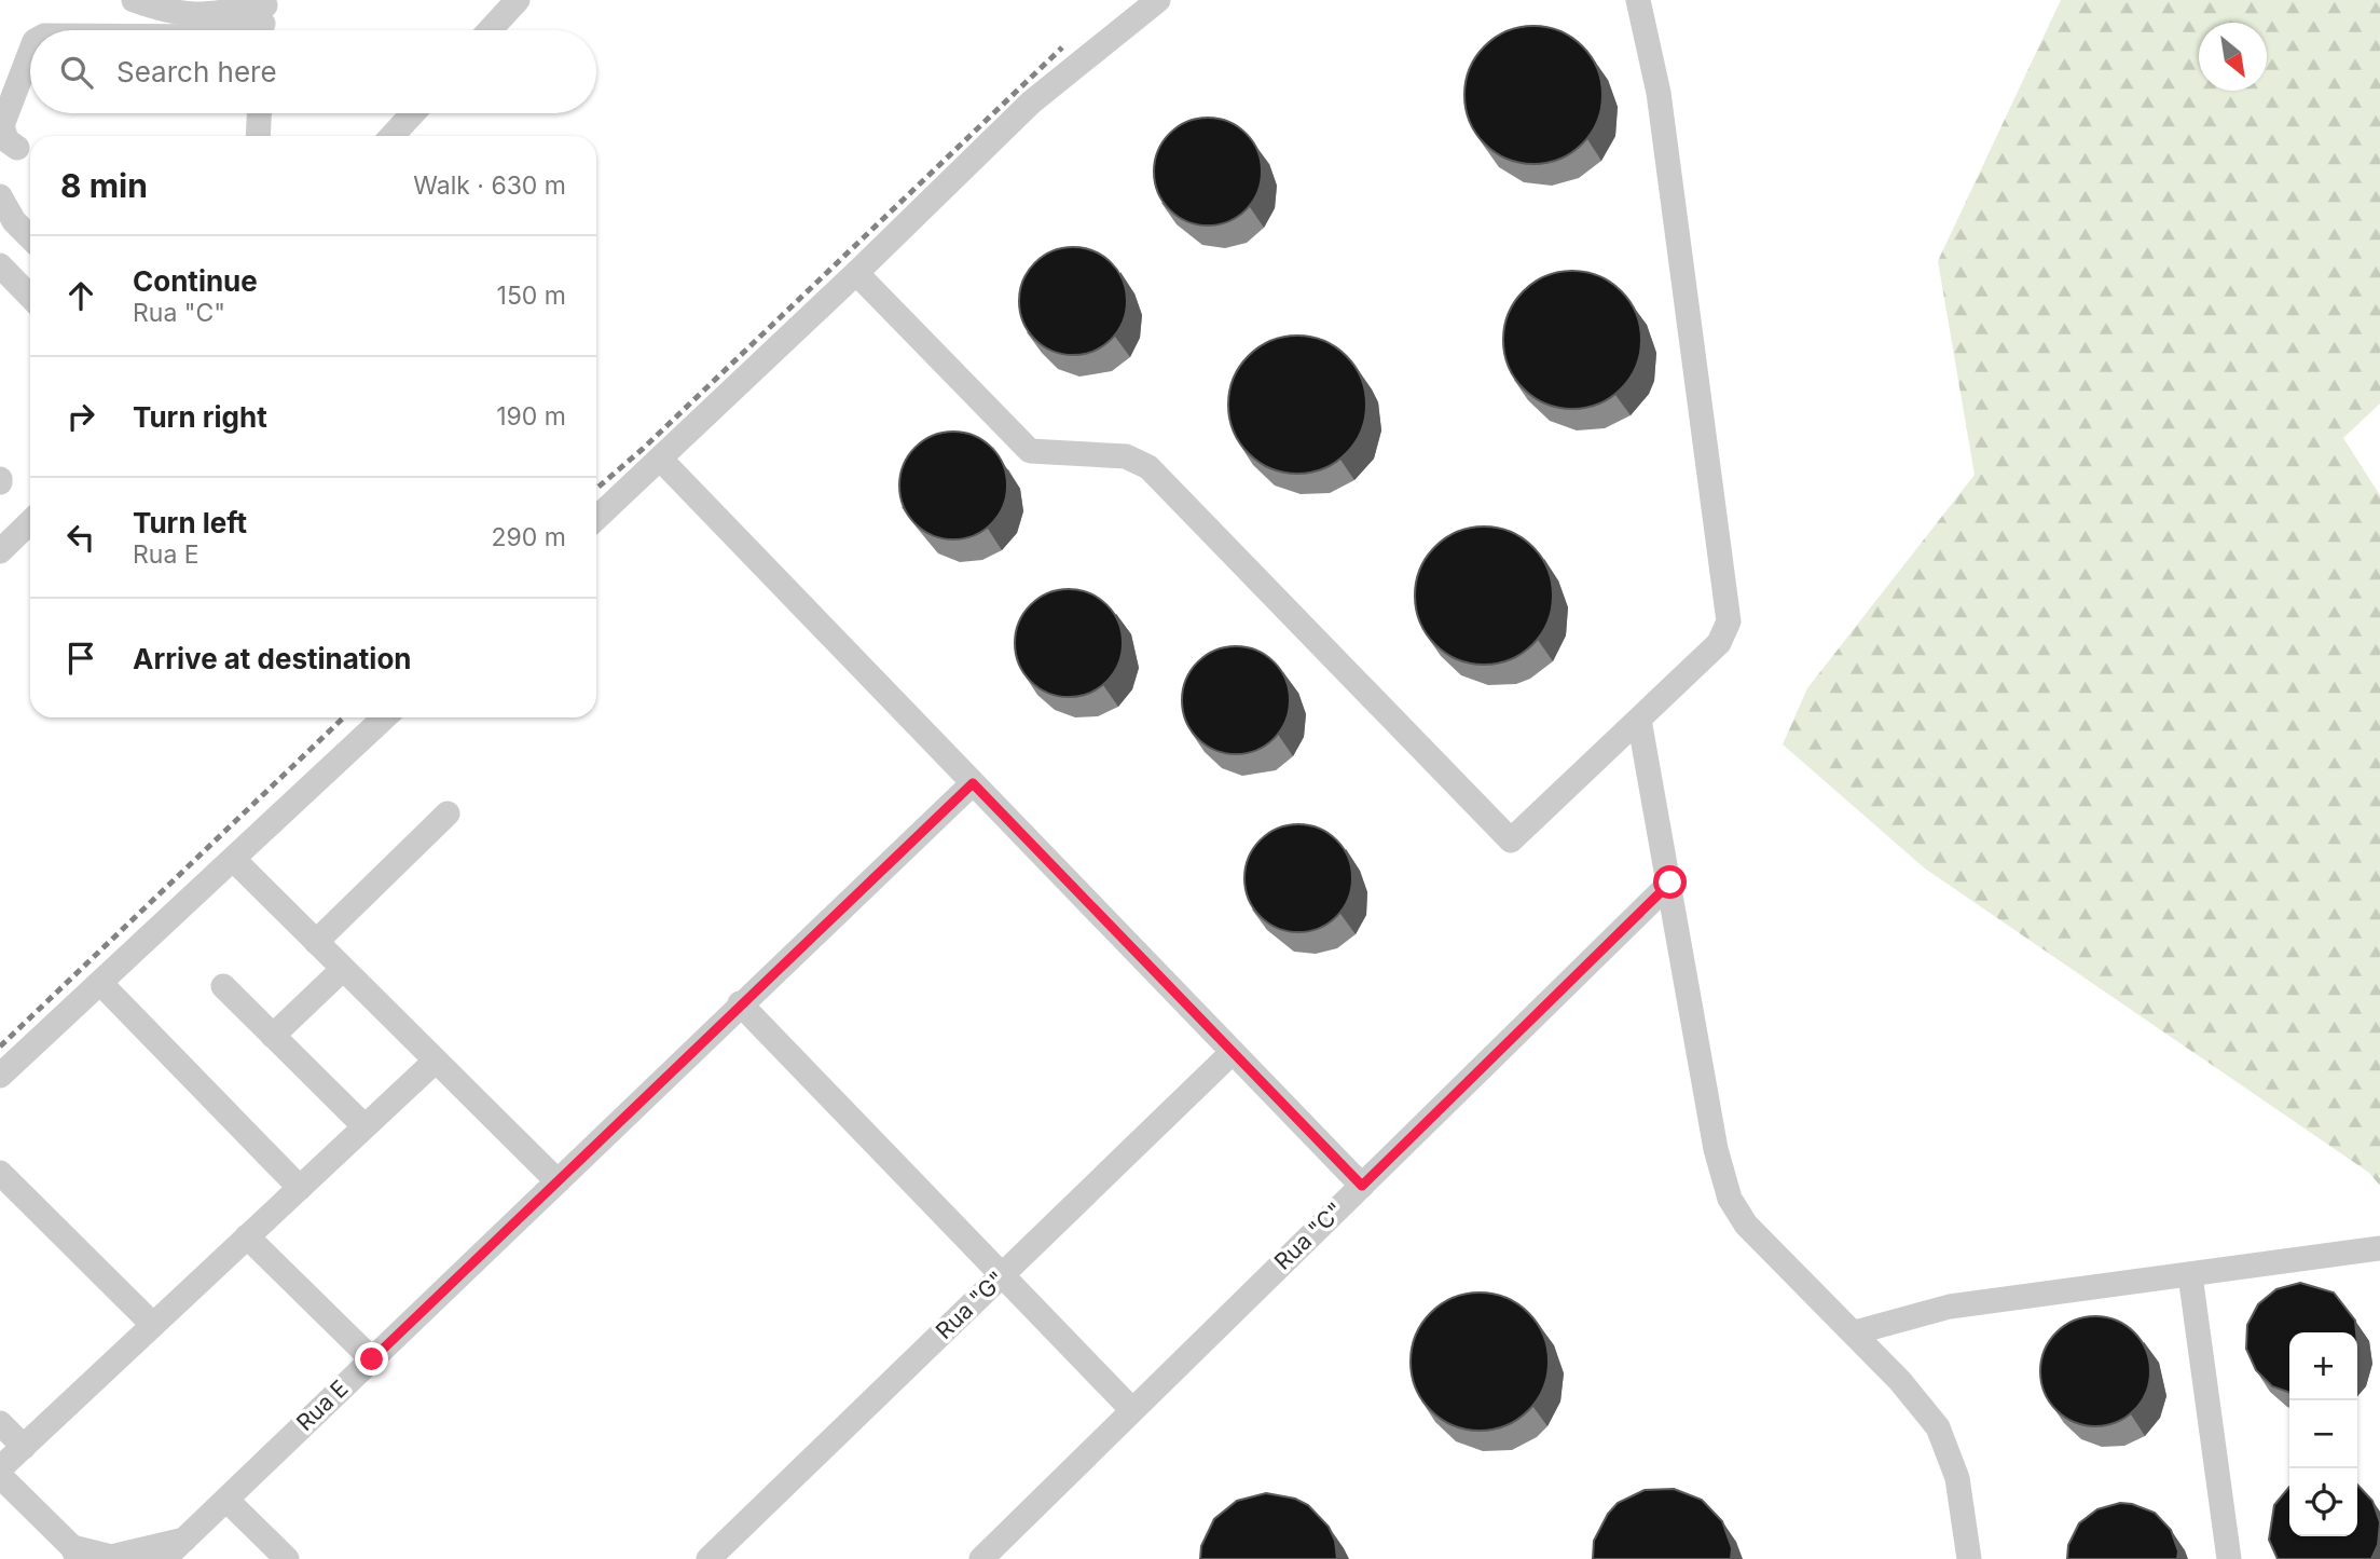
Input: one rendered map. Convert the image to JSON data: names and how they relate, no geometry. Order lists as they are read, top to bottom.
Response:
{
  "streets": {
    "street": ["Rua \"C\"", "Rua \"G\"", "Rua E"]
  },
  "north": "bottom right",
  "page": {
    "search": "Search here",
    "heading": ["8 min", "Walk · 630 m"],
    "list": [
      ["Continue", "Rua \"C\"", "150 m"],
      ["Turn right", "190 m"],
      ["Turn left", "Rua E", "290 m"],
      "Arrive at destination"
    ],
    "map_buttons": ["+", "−"]
  }
}
